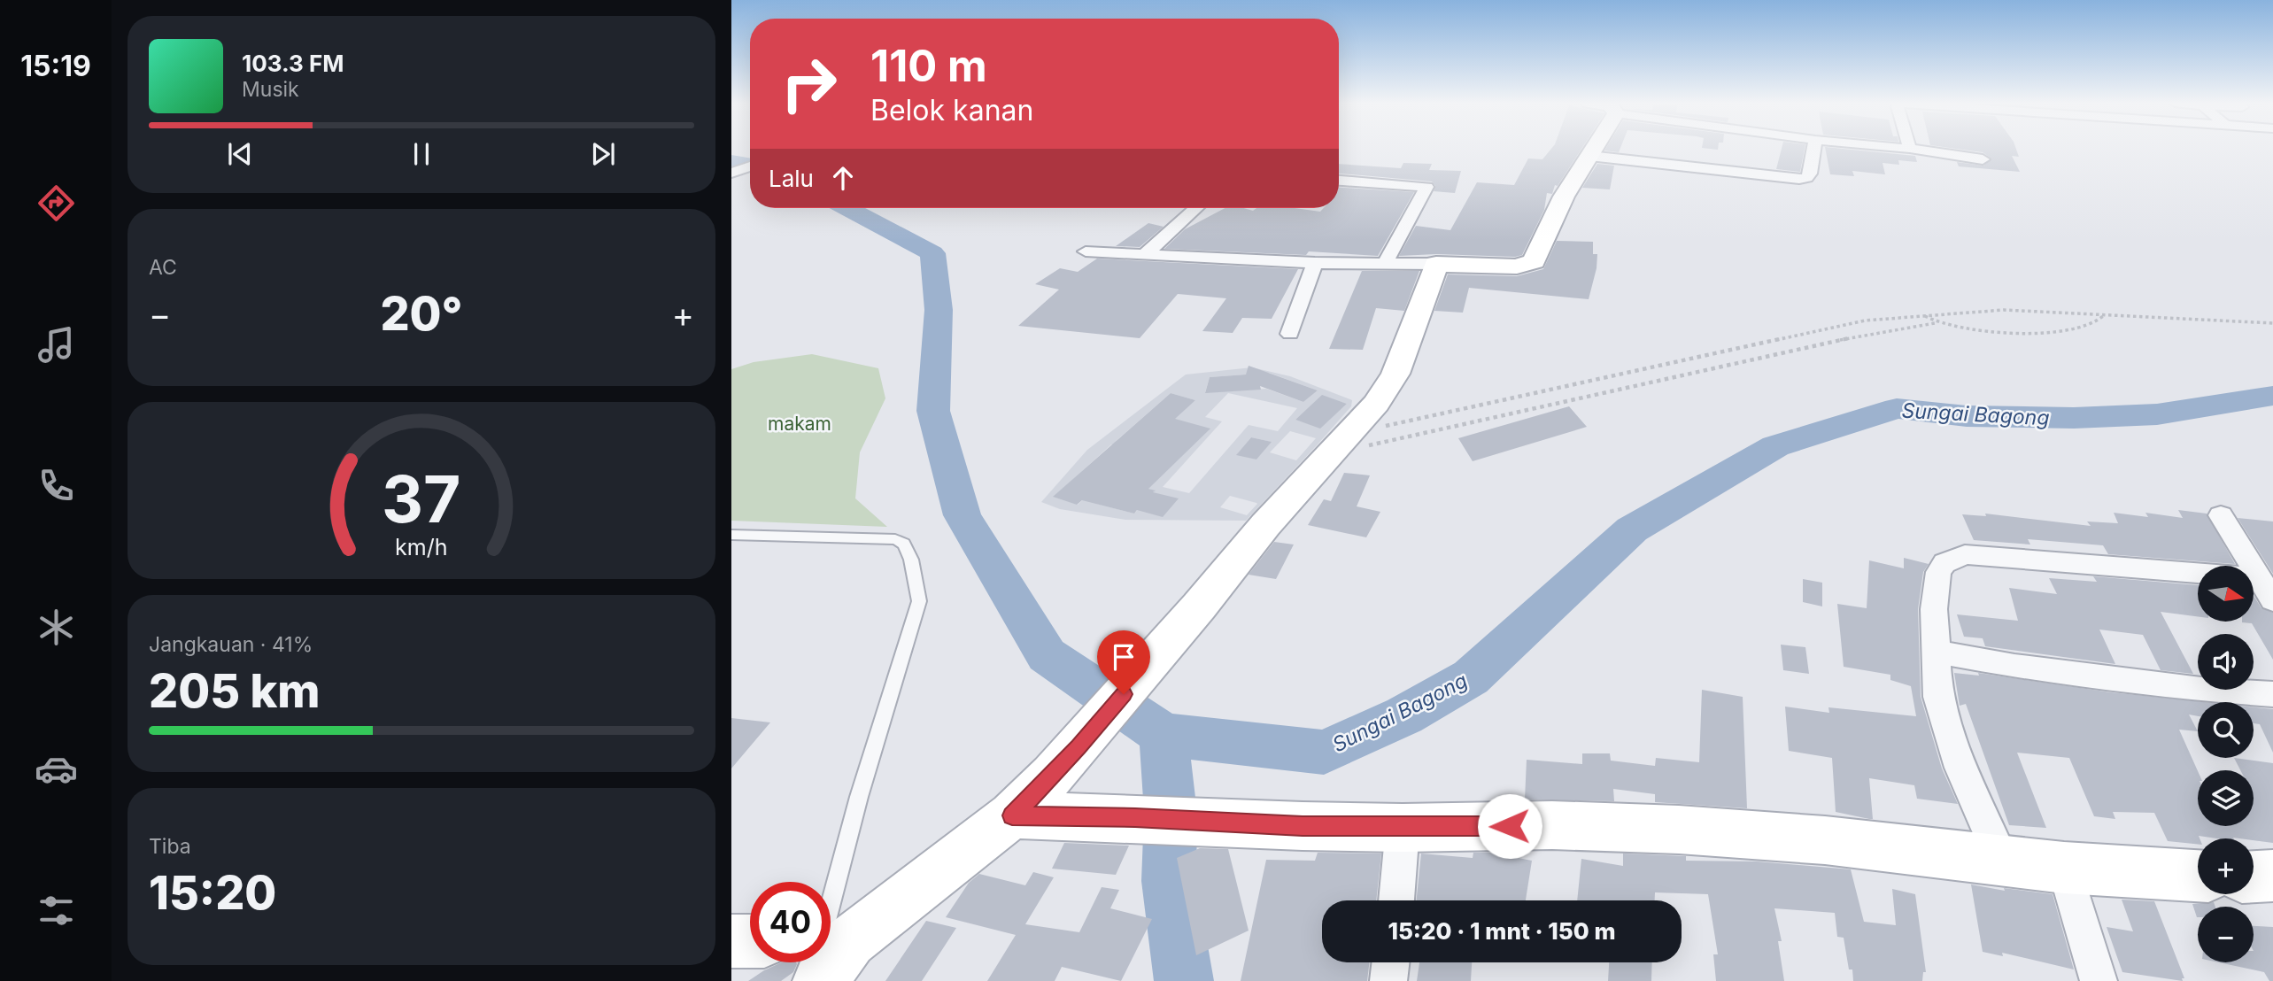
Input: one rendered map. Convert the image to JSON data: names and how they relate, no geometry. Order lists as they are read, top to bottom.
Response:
{
  "water": ["Sungai Bagong"],
  "parks": ["makam"],
  "north": "right",
  "page": {
    "tabs": "15:19",
    "turn": ["110 m", "Belok kanan"],
    "song": ["103.3 FM", "Musik"],
    "then": "Lalu",
    "tile": [
      "AC",
      ["Jangkauan · 41%", "205 km"],
      ["Tiba", "15:20"]
    ],
    "heat": ["−", "20°", "+"],
    "map_buttons": ["+", "−"],
    "limit": "40",
    "trip": "15:20 · 1 mnt · 150 m",
    "gauge": ["37", "km/h"]
  }
}
